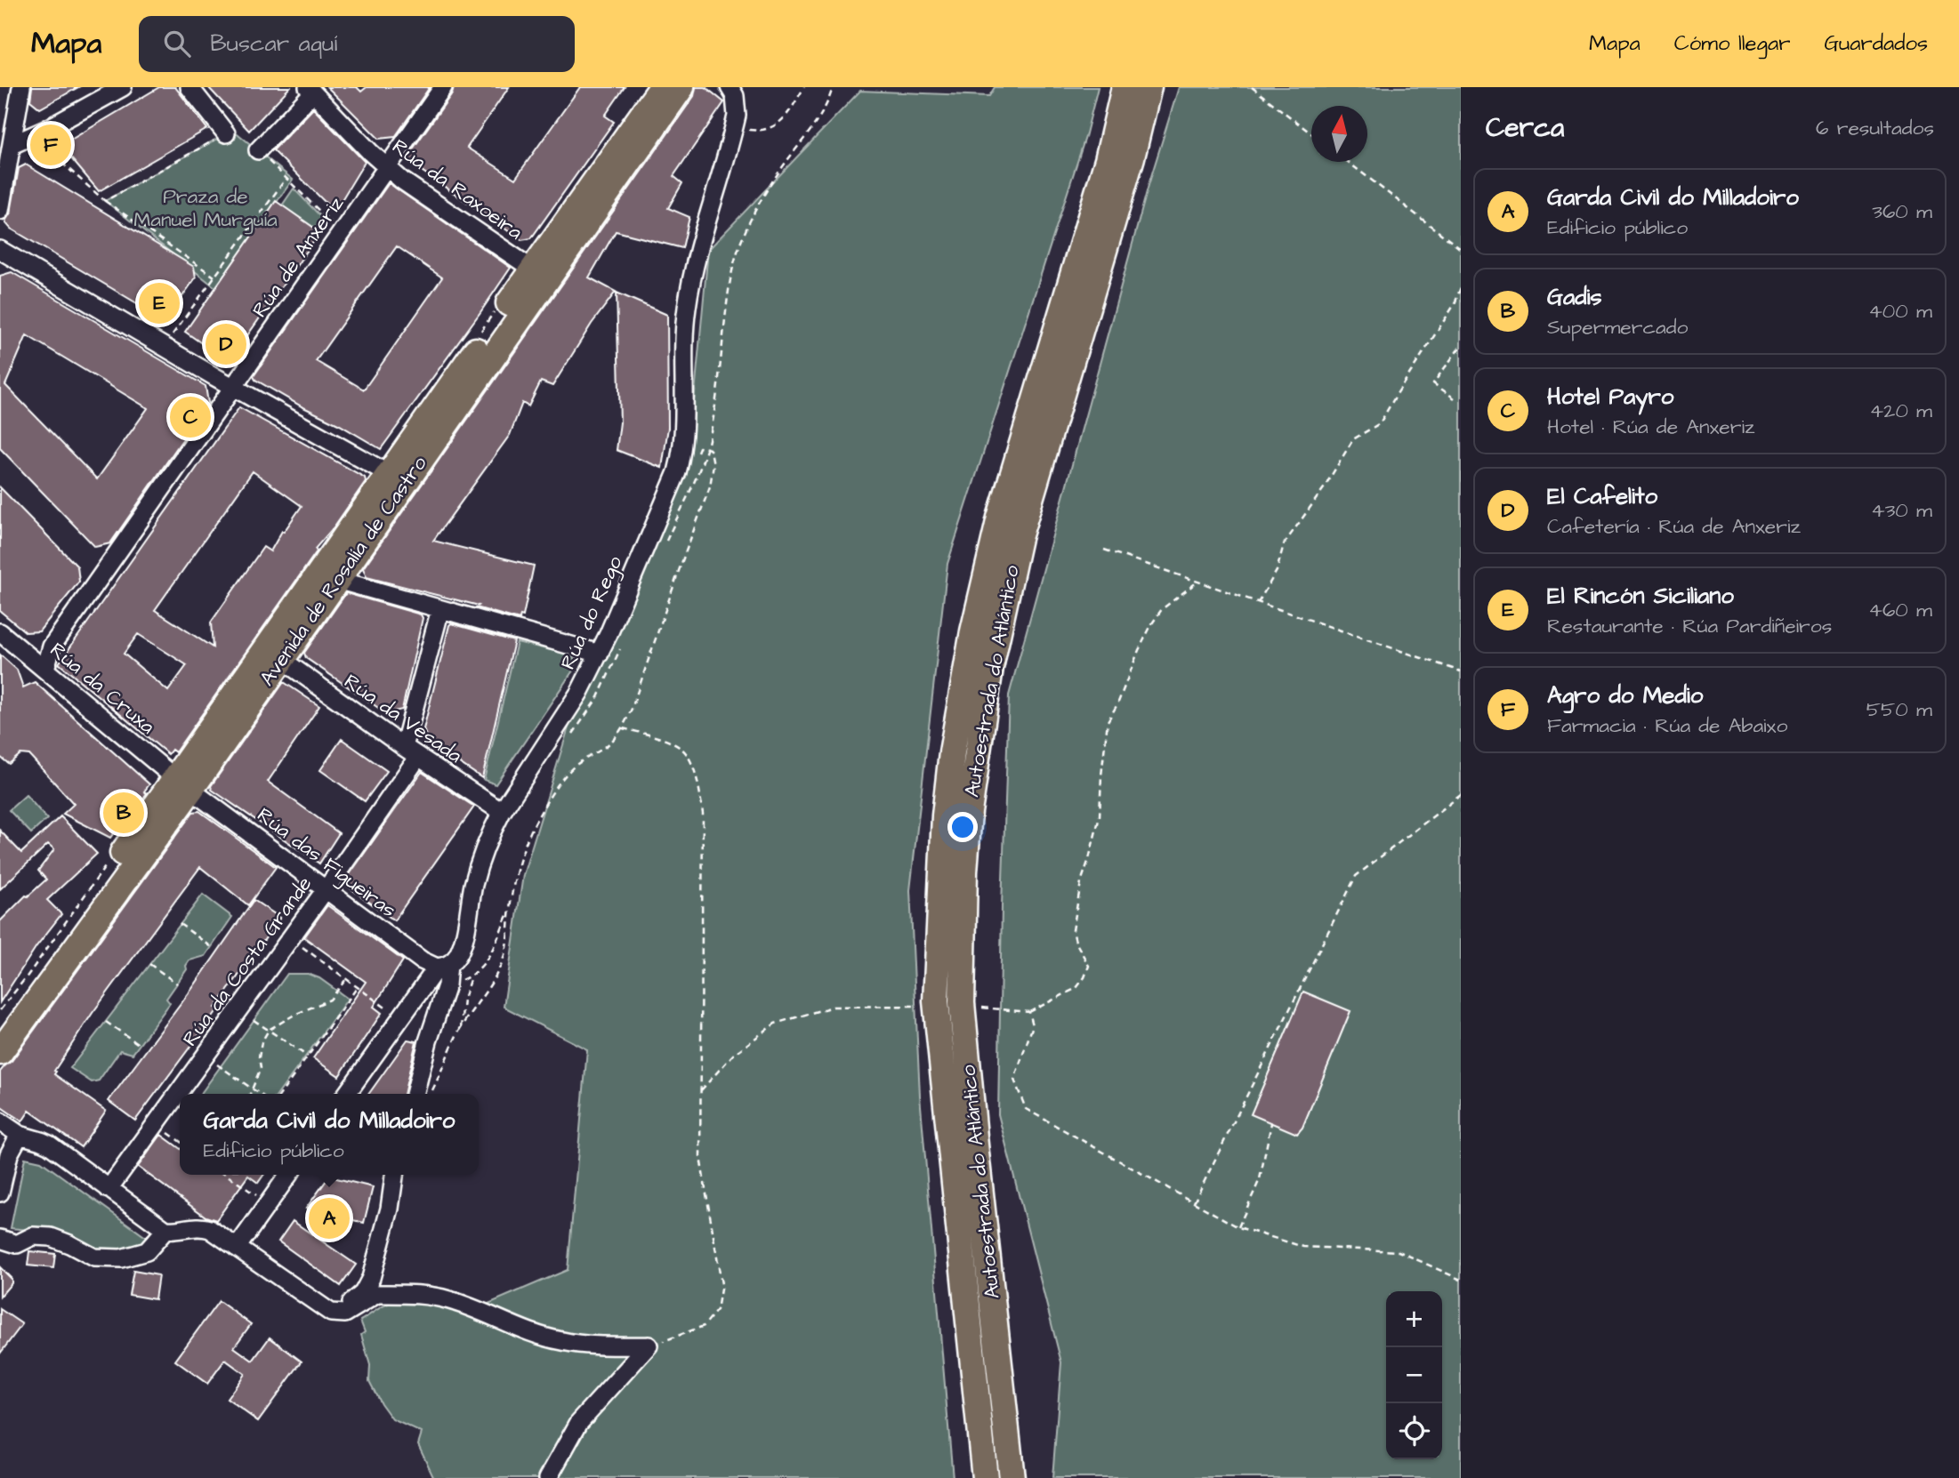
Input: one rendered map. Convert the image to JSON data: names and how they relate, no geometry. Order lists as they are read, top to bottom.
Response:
{
  "streets": {
    "highway": ["Avenida de Rosalía de Castro", "Autoestrada do Atlántico"],
    "street": [
      "Rúa da Raxoeira",
      "Rúa de Anxeriz",
      "Rúa do Rego",
      "Rúa da Cruxa",
      "Rúa da Vesada",
      "Rúa das Figueiras",
      "Rúa da Costa Grande"
    ]
  },
  "crossings": [
    ["Rúa da Raxoeira", "Rúa de Anxeriz"],
    ["Rúa da Raxoeira", "Avenida de Rosalía de Castro"],
    ["Rúa de Anxeriz", "Rúa da Cruxa"],
    ["Avenida de Rosalía de Castro", "Rúa da Cruxa"],
    ["Avenida de Rosalía de Castro", "Rúa da Vesada"],
    ["Avenida de Rosalía de Castro", "Rúa das Figueiras"],
    ["Rúa do Rego", "Rúa da Vesada"],
    ["Rúa do Rego", "Rúa das Figueiras"],
    ["Rúa da Cruxa", "Rúa das Figueiras"],
    ["Rúa da Vesada", "Rúa da Costa Grande"],
    ["Rúa das Figueiras", "Rúa da Costa Grande"]
  ],
  "parks": ["Praza de Manuel Murguía"],
  "north": "top",
  "page": {
    "header": "Mapa",
    "search": "Buscar aquí",
    "nav": ["Mapa", "Cómo llegar", "Guardados"],
    "heading": ["Cerca", "6 resultados"],
    "pins": [
      "F",
      "E",
      "D",
      "C",
      "B",
      "A"
    ],
    "list": [
      {
        "mark": "A",
        "name": "Garda Civil do Milladoiro",
        "note": "Edificio público",
        "value": "360 m"
      },
      {
        "mark": "B",
        "name": "Gadis",
        "note": "Supermercado",
        "value": "400 m"
      },
      {
        "mark": "C",
        "name": "Hotel Payro",
        "note": "Hotel · Rúa de Anxeriz",
        "value": "420 m"
      },
      {
        "mark": "D",
        "name": "El Cafelito",
        "note": "Cafetería · Rúa de Anxeriz",
        "value": "430 m"
      },
      {
        "mark": "E",
        "name": "El Rincón Siciliano",
        "note": "Restaurante · Rúa Pardiñeiros",
        "value": "460 m"
      },
      {
        "mark": "F",
        "name": "Agro do Medio",
        "note": "Farmacia · Rúa de Abaixo",
        "value": "550 m"
      }
    ],
    "popup": ["Garda Civil do Milladoiro", "Edificio público"],
    "map_buttons": ["+", "−"]
  }
}
